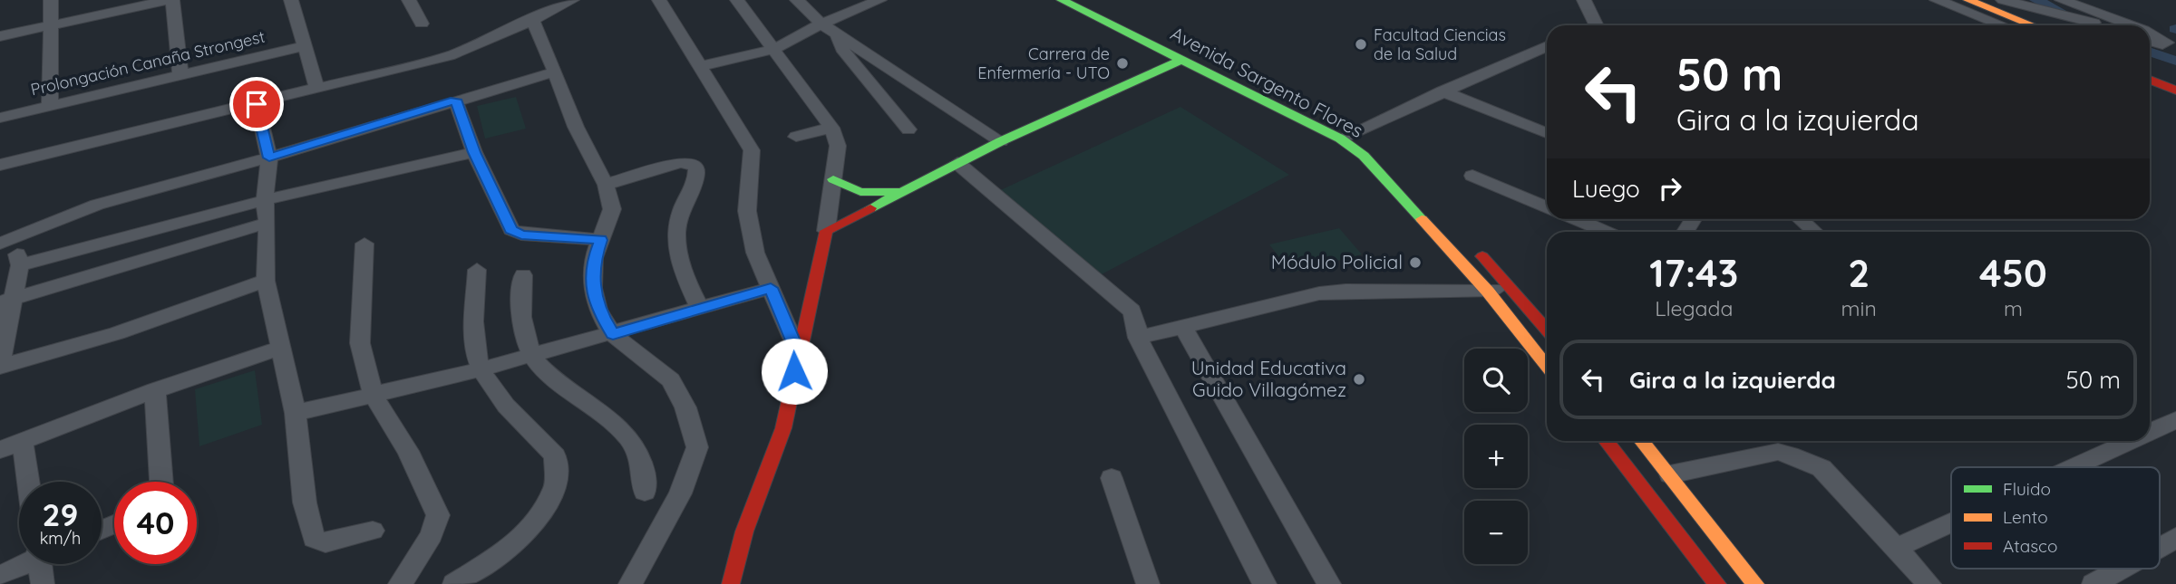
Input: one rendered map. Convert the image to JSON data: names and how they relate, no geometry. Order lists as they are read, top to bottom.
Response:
{
  "streets": {
    "street": ["Prolongación Canaña Strongest", "Avenida Sargento Flores"]
  },
  "places": [
    "Facultad Ciencias de la Salud",
    "Carrera de Enfermería - UTO",
    "Módulo Policial",
    "Unidad Educativa Guido Villagómez"
  ],
  "legend": ["Fluido", "Lento", "Atasco"],
  "page": {
    "turn": ["50 m", "Gira a la izquierda"],
    "then": "Luego",
    "eta": [
      "17:43",
      "Llegada",
      "2",
      "min",
      "450",
      "m"
    ],
    "list": [
      {
        "name": "Gira a la izquierda",
        "value": "50 m"
      }
    ],
    "map_buttons": ["+", "−"],
    "speed": "29 km/h",
    "limit": "40"
  }
}
